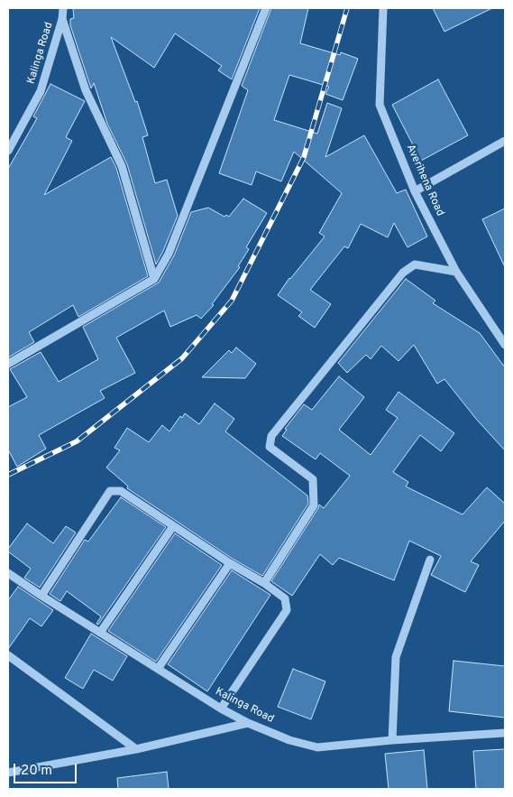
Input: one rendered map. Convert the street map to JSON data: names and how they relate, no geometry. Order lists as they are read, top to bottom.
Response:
{
  "streets": {
    "street": ["Kalinga Road", "Averihena Road"]
  },
  "scale_bar": "20 m"
}
